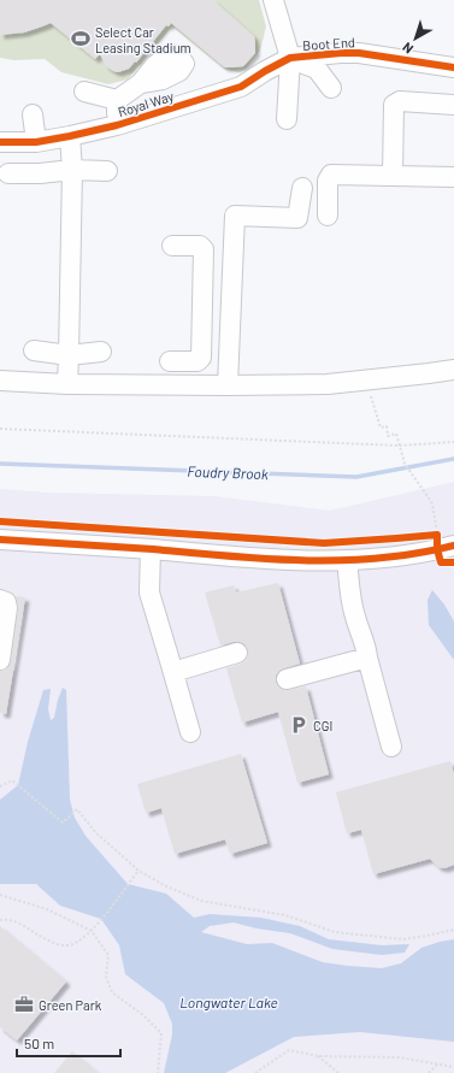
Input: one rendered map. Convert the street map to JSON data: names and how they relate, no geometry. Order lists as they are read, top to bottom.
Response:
{
  "streets": {
    "street": ["Boot End", "Royal Way"]
  },
  "crossings": [
    ["Boot End", "Royal Way"]
  ],
  "water": ["Foudry Brook", "Longwater Lake"],
  "places": {
    "sports": ["Select Car Leasing Stadium"],
    "parking": ["CGI"],
    "office": ["Green Park"]
  },
  "scale_bar": "50 m",
  "north": "bottom left"
}
